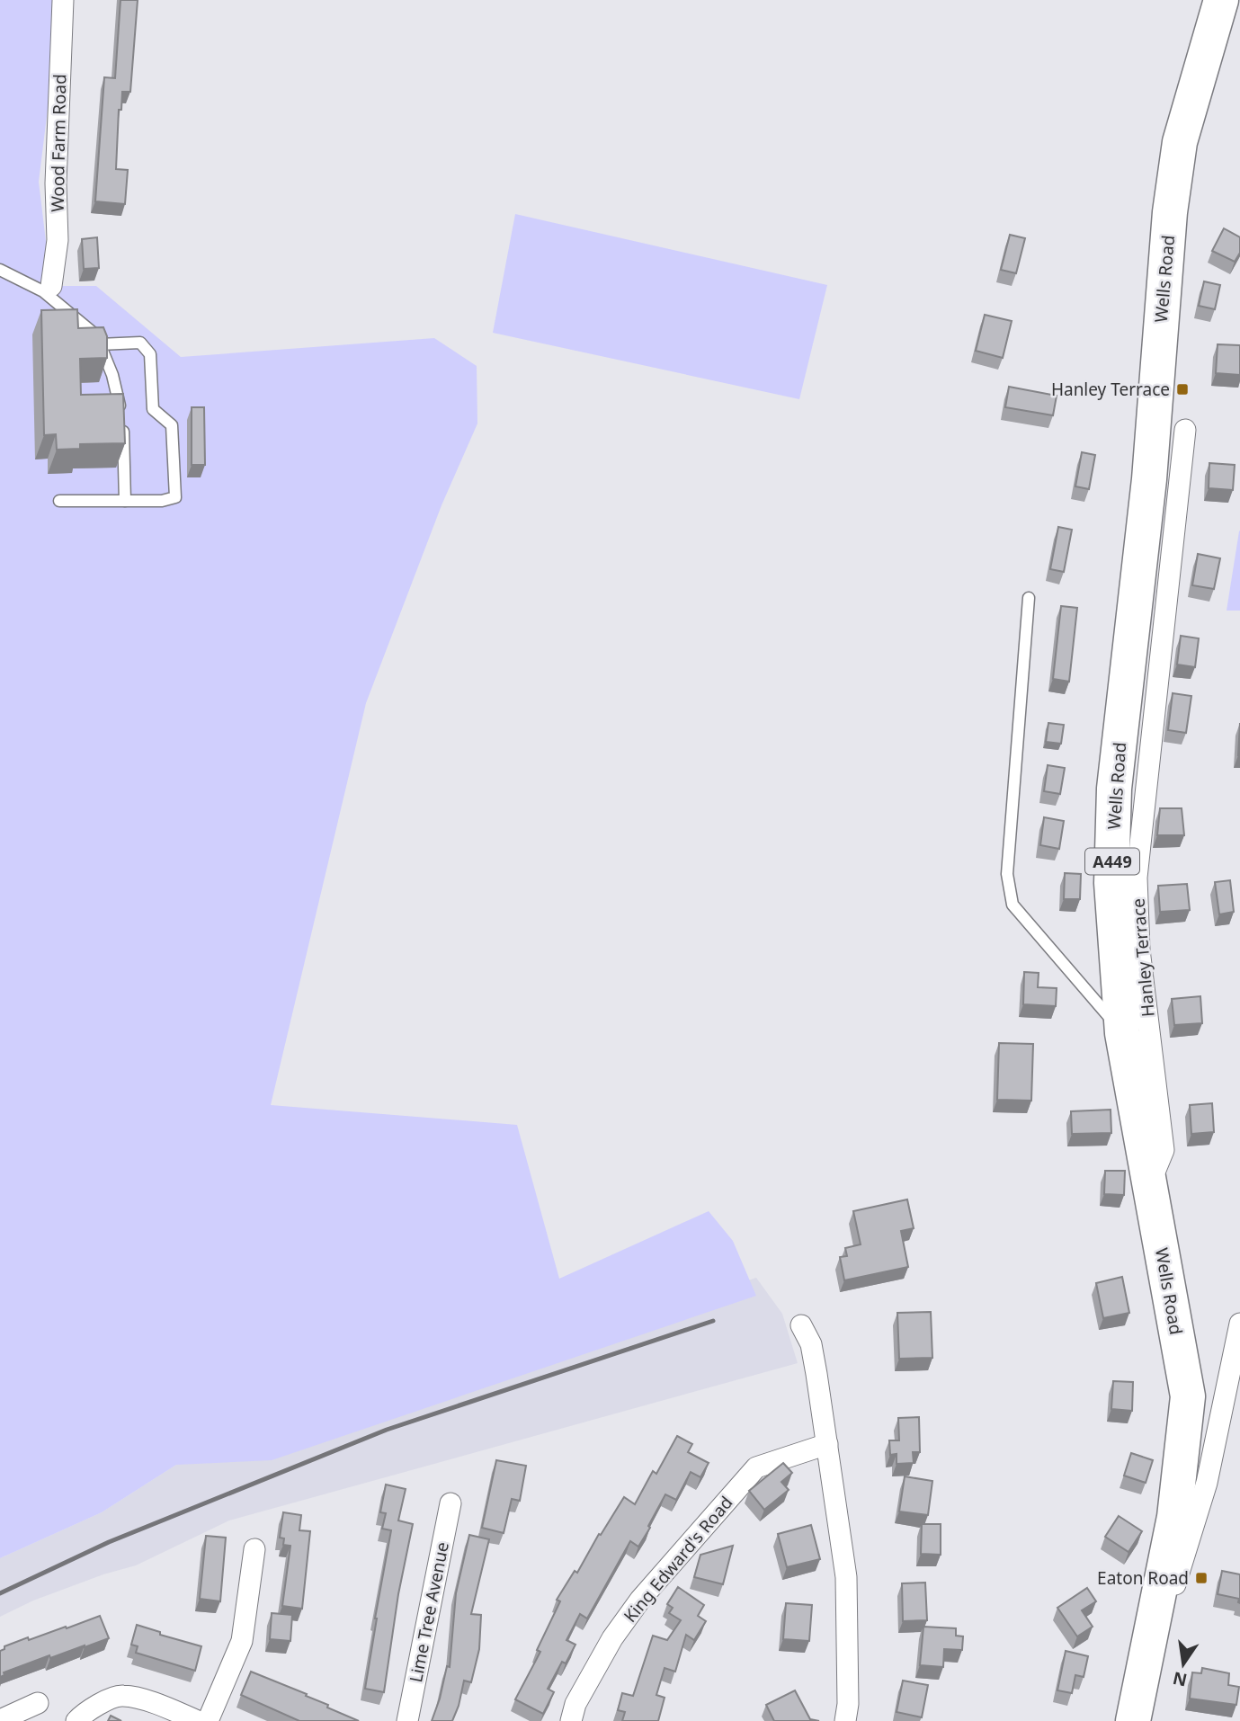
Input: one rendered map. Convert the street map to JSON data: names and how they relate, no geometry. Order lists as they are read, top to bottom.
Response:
{
  "streets": {
    "highway": ["Wells Road", "A449"],
    "street": [
      "Wood Farm Road",
      "Hanley Terrace",
      "King Edward's Road",
      "Lime Tree Avenue"
    ]
  },
  "crossings": [
    ["Wells Road", "Hanley Terrace"]
  ],
  "places": {
    "transit": ["Hanley Terrace", "Eaton Road"]
  },
  "north": "bottom"
}
